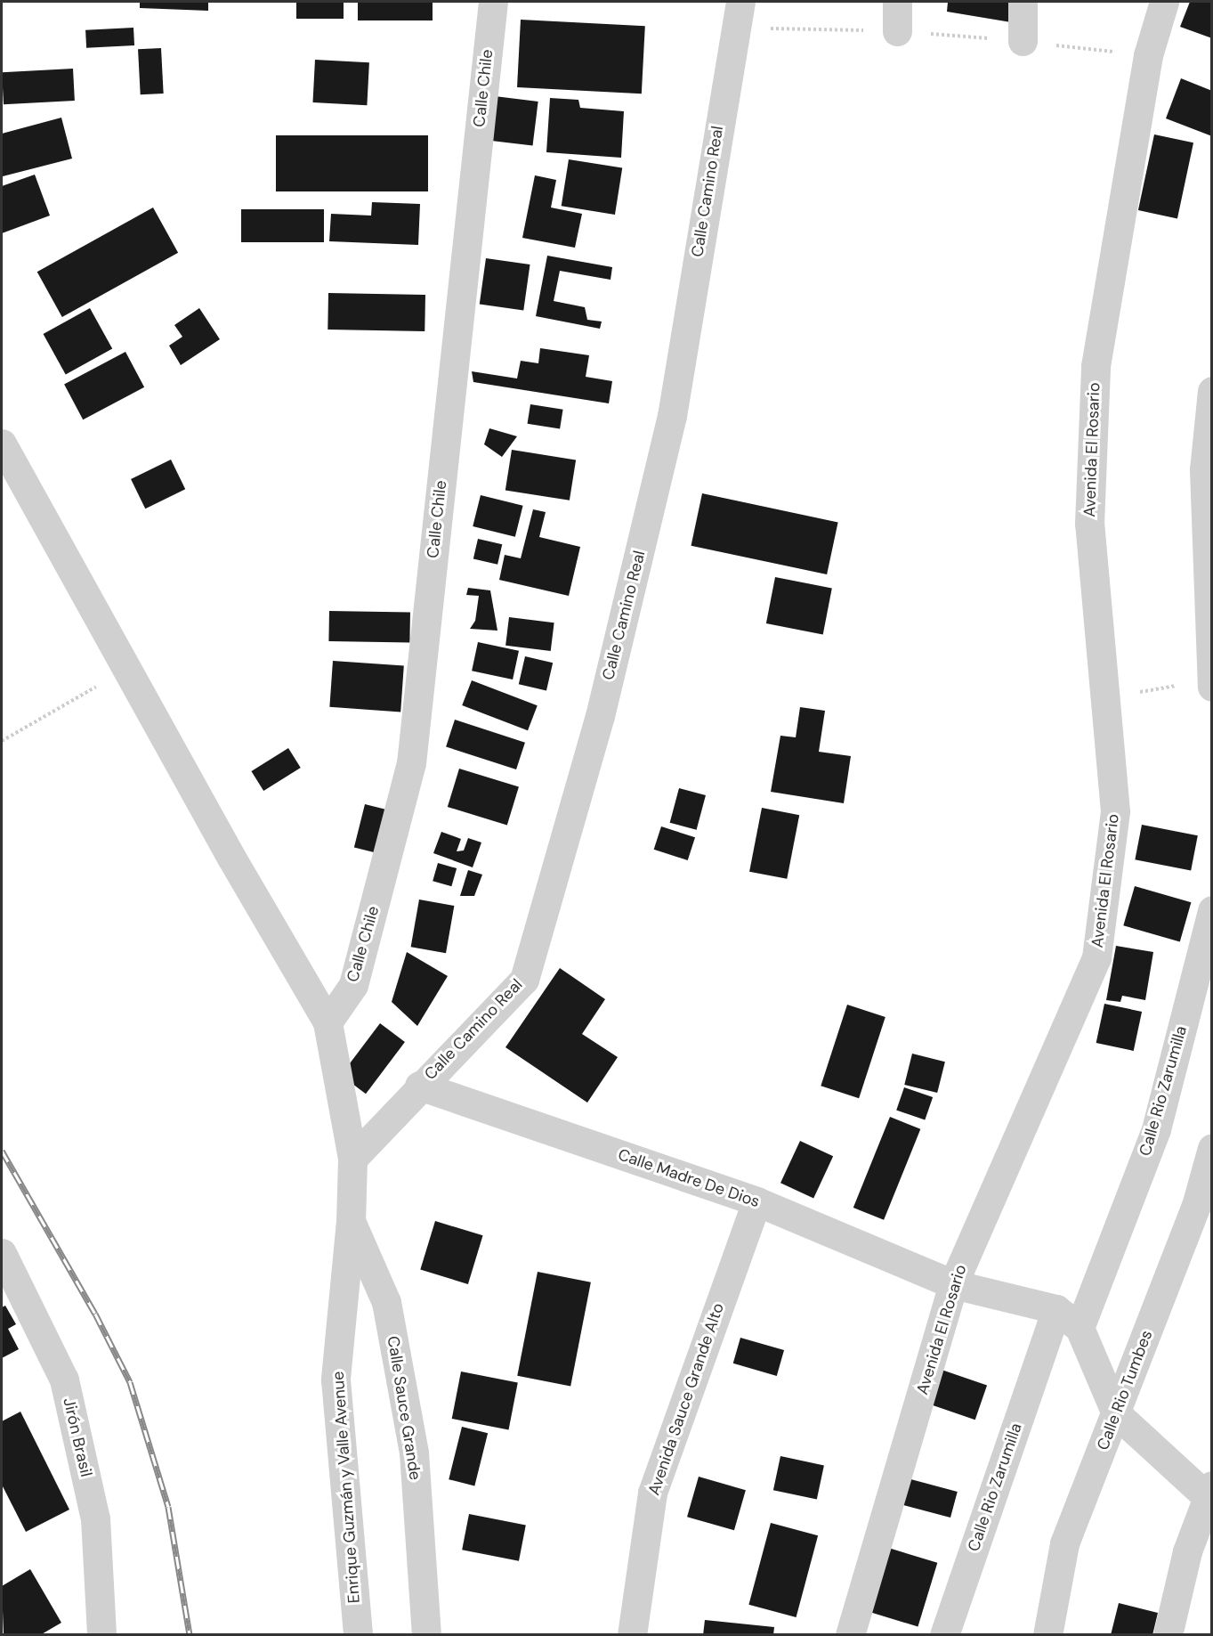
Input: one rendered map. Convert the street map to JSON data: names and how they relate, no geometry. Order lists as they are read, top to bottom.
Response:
{
  "streets": {
    "street": [
      "Calle Chile",
      "Calle Camino Real",
      "Avenida El Rosario",
      "Calle Rio Zarumilla",
      "Calle Madre De Dios",
      "Calle Rio Tumbes",
      "Avenida Sauce Grande Alto",
      "Calle Sauce Grande",
      "Jirón Brasil",
      "Enrique Guzmán y Valle Avenue"
    ]
  },
  "crossings": [
    ["Calle Chile", "Enrique Guzmán y Valle Avenue"],
    ["Calle Camino Real", "Calle Madre De Dios"],
    ["Calle Camino Real", "Enrique Guzmán y Valle Avenue"],
    ["Avenida El Rosario", "Calle Madre De Dios"],
    ["Calle Rio Zarumilla", "Calle Madre De Dios"],
    ["Calle Madre De Dios", "Avenida Sauce Grande Alto"],
    ["Calle Sauce Grande", "Enrique Guzmán y Valle Avenue"]
  ]
}
